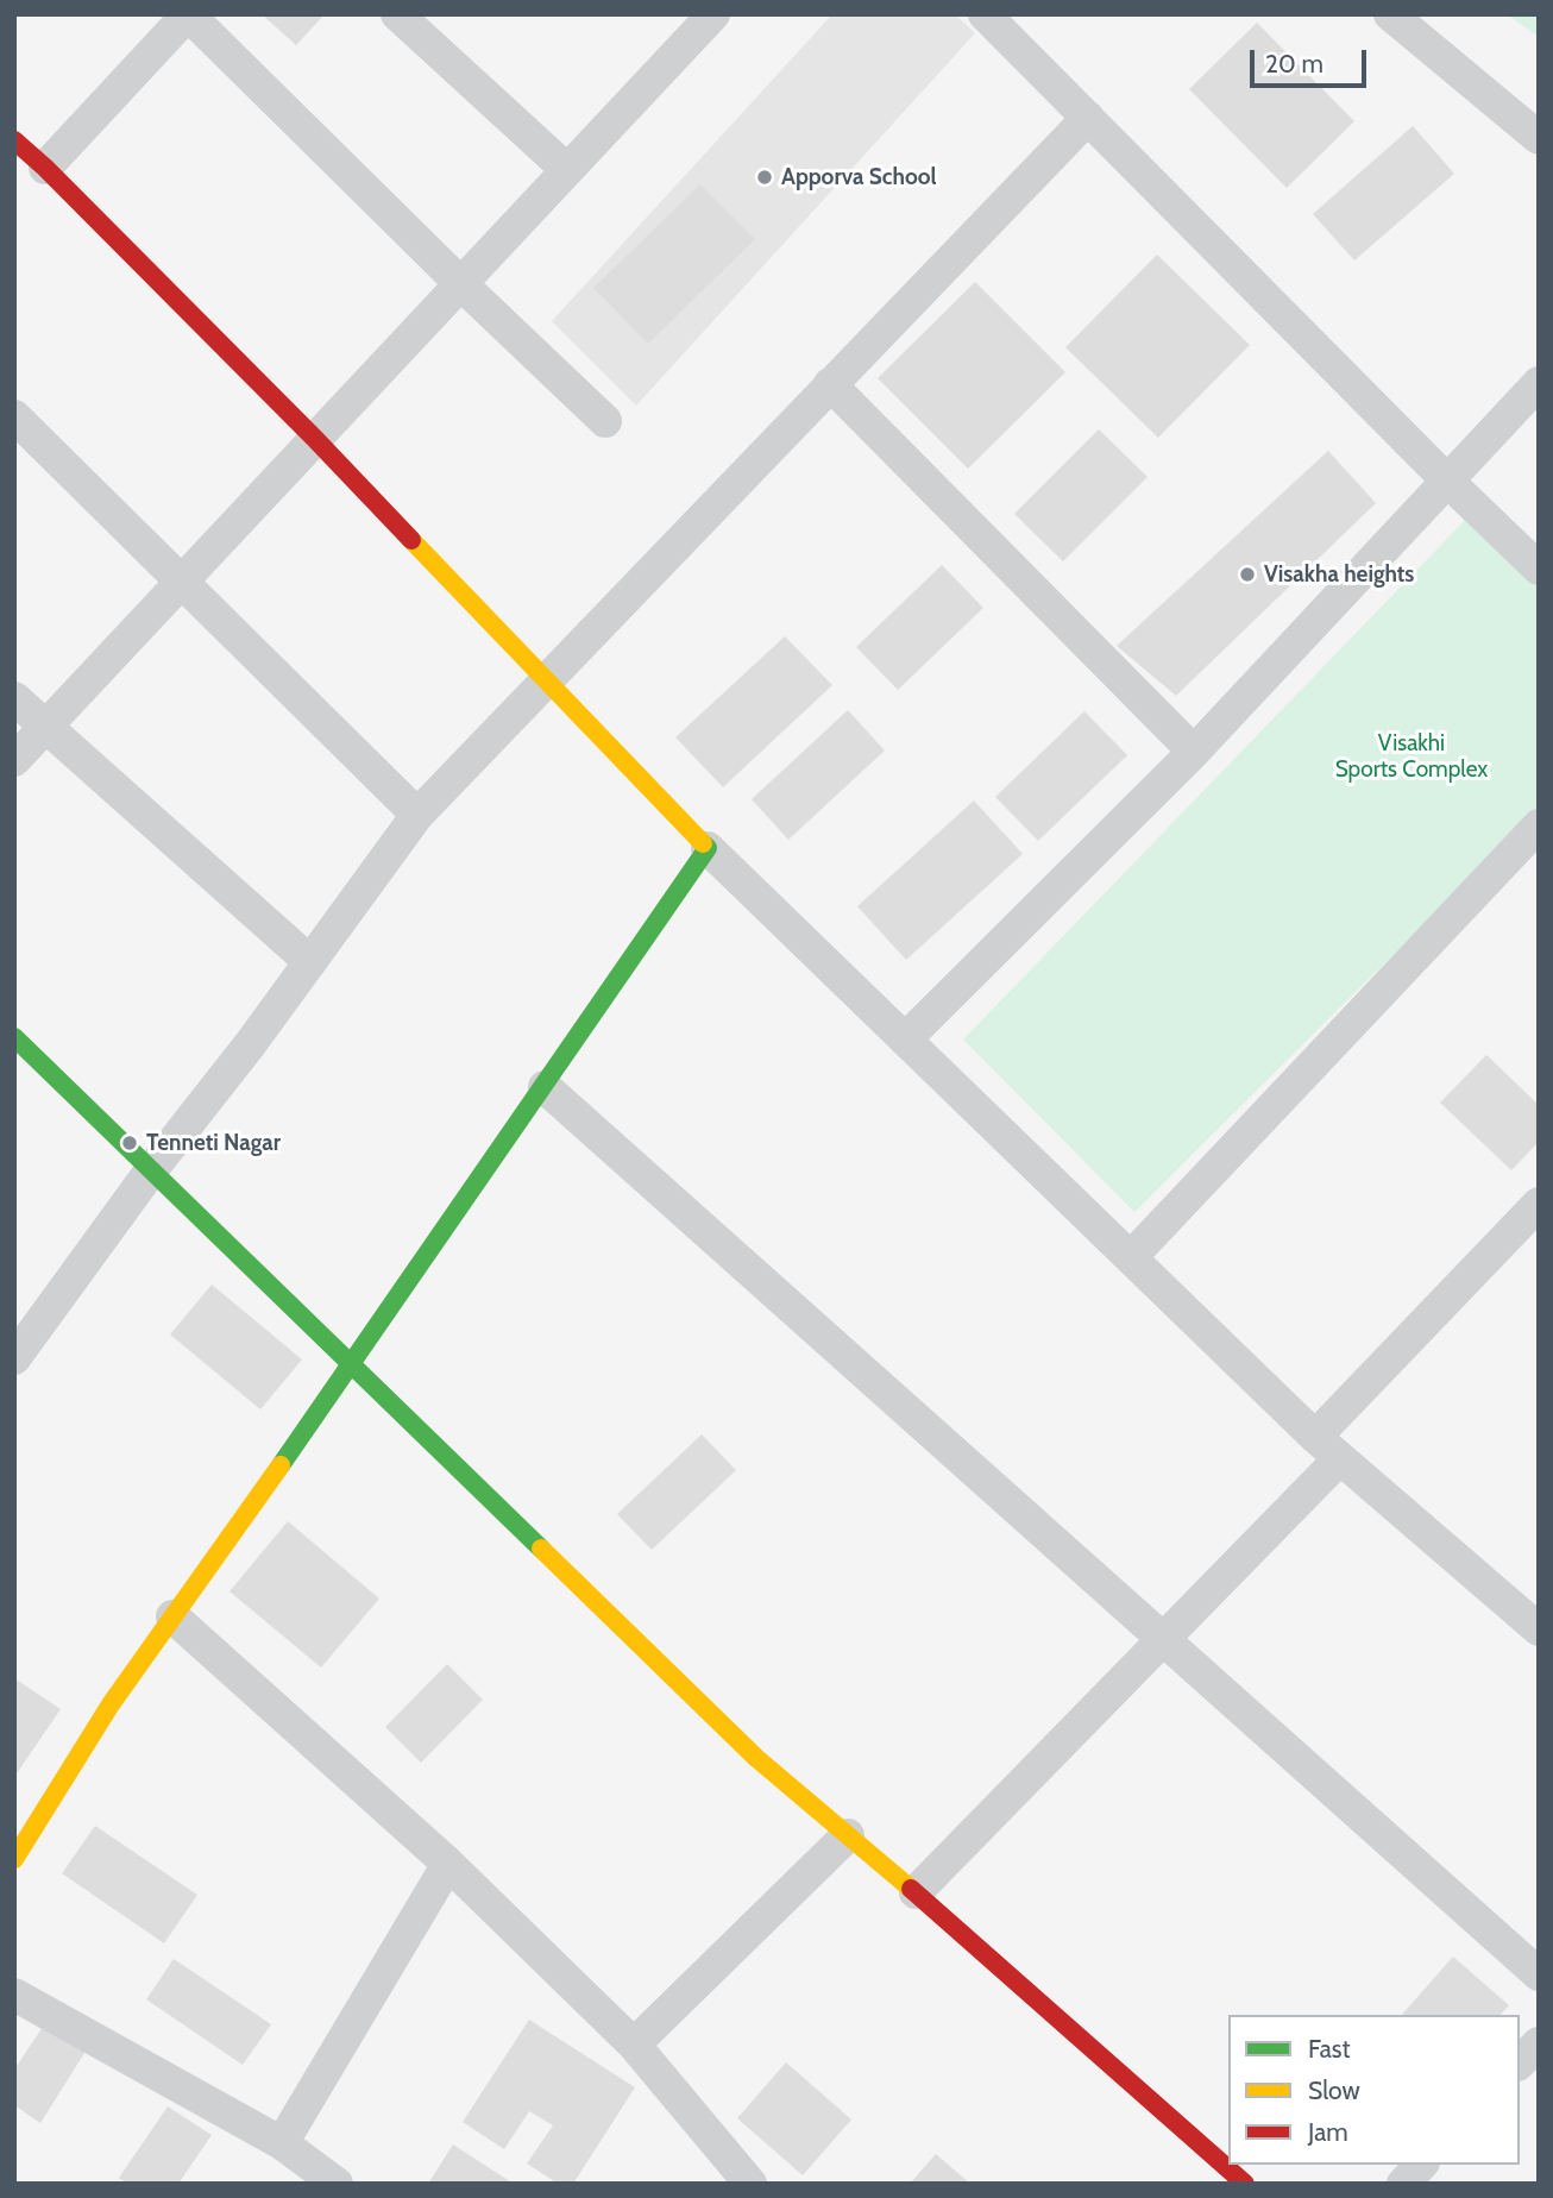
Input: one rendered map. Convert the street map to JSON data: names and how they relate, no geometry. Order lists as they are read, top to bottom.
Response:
{
  "parks": ["Visakhi Sports Complex"],
  "places": ["Apporva School", "Visakha heights", "Tenneti Nagar"],
  "legend": ["Fast", "Slow", "Jam"],
  "scale_bar": "20 m"
}
